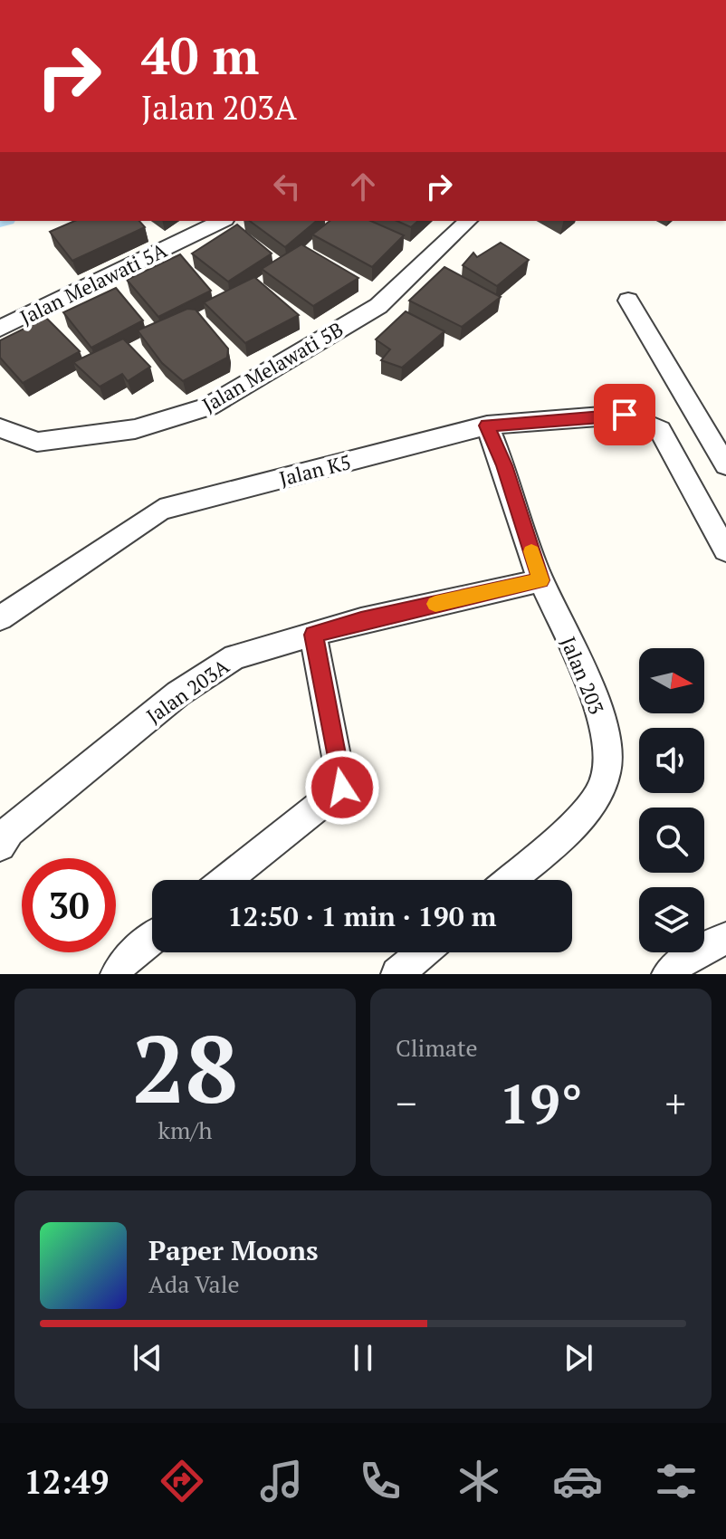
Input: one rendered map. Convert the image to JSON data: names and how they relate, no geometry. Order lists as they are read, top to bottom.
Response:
{
  "streets": {
    "street": [
      "Jalan Melawati 5A",
      "Jalan Melawati 5B",
      "Jalan K5",
      "Jalan 203",
      "Jalan 203A"
    ]
  },
  "crossings": [
    ["Jalan K5", "Jalan 203"],
    ["Jalan 203", "Jalan 203A"]
  ],
  "north": "right",
  "page": {
    "turn": ["40 m", "Jalan 203A"],
    "limit": "30",
    "trip": "12:50 · 1 min · 190 m",
    "tile": [
      ["28", "km/h"],
      "Climate"
    ],
    "heat": ["−", "19°", "+"],
    "song": ["Paper Moons", "Ada Vale"],
    "tabs": "12:49"
  }
}
